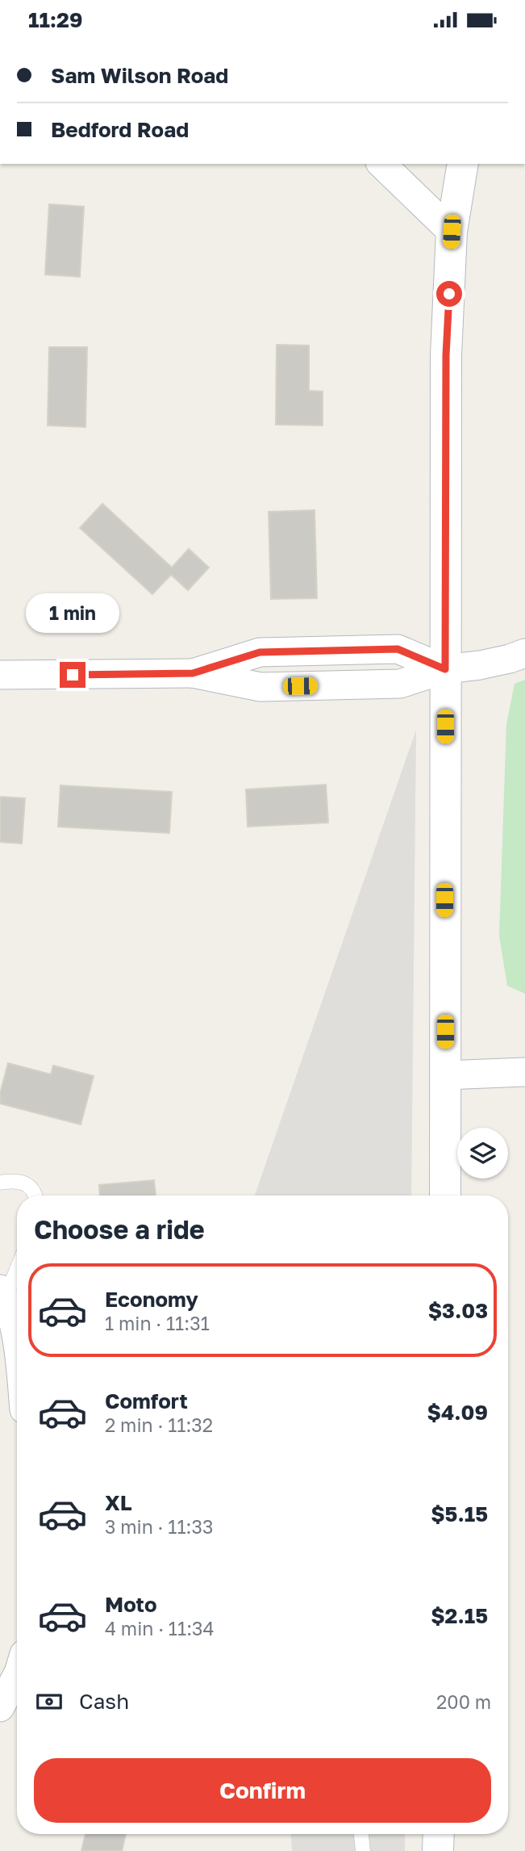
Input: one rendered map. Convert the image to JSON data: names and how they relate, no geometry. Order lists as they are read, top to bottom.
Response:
{
  "page": {
    "status": "11:29",
    "banner": ["Sam Wilson Road", "Bedford Road"],
    "bubble": "1 min",
    "heading": "Choose a ride",
    "list": [
      {
        "name": "Economy",
        "note": "1 min · 11:31",
        "value": "$3.03"
      },
      {
        "name": "Comfort",
        "note": "2 min · 11:32",
        "value": "$4.09"
      },
      {
        "name": "XL",
        "note": "3 min · 11:33",
        "value": "$5.15"
      },
      {
        "name": "Moto",
        "note": "4 min · 11:34",
        "value": "$2.15"
      }
    ],
    "pay": ["Cash", "200 m"],
    "buttons": "Confirm"
  }
}
